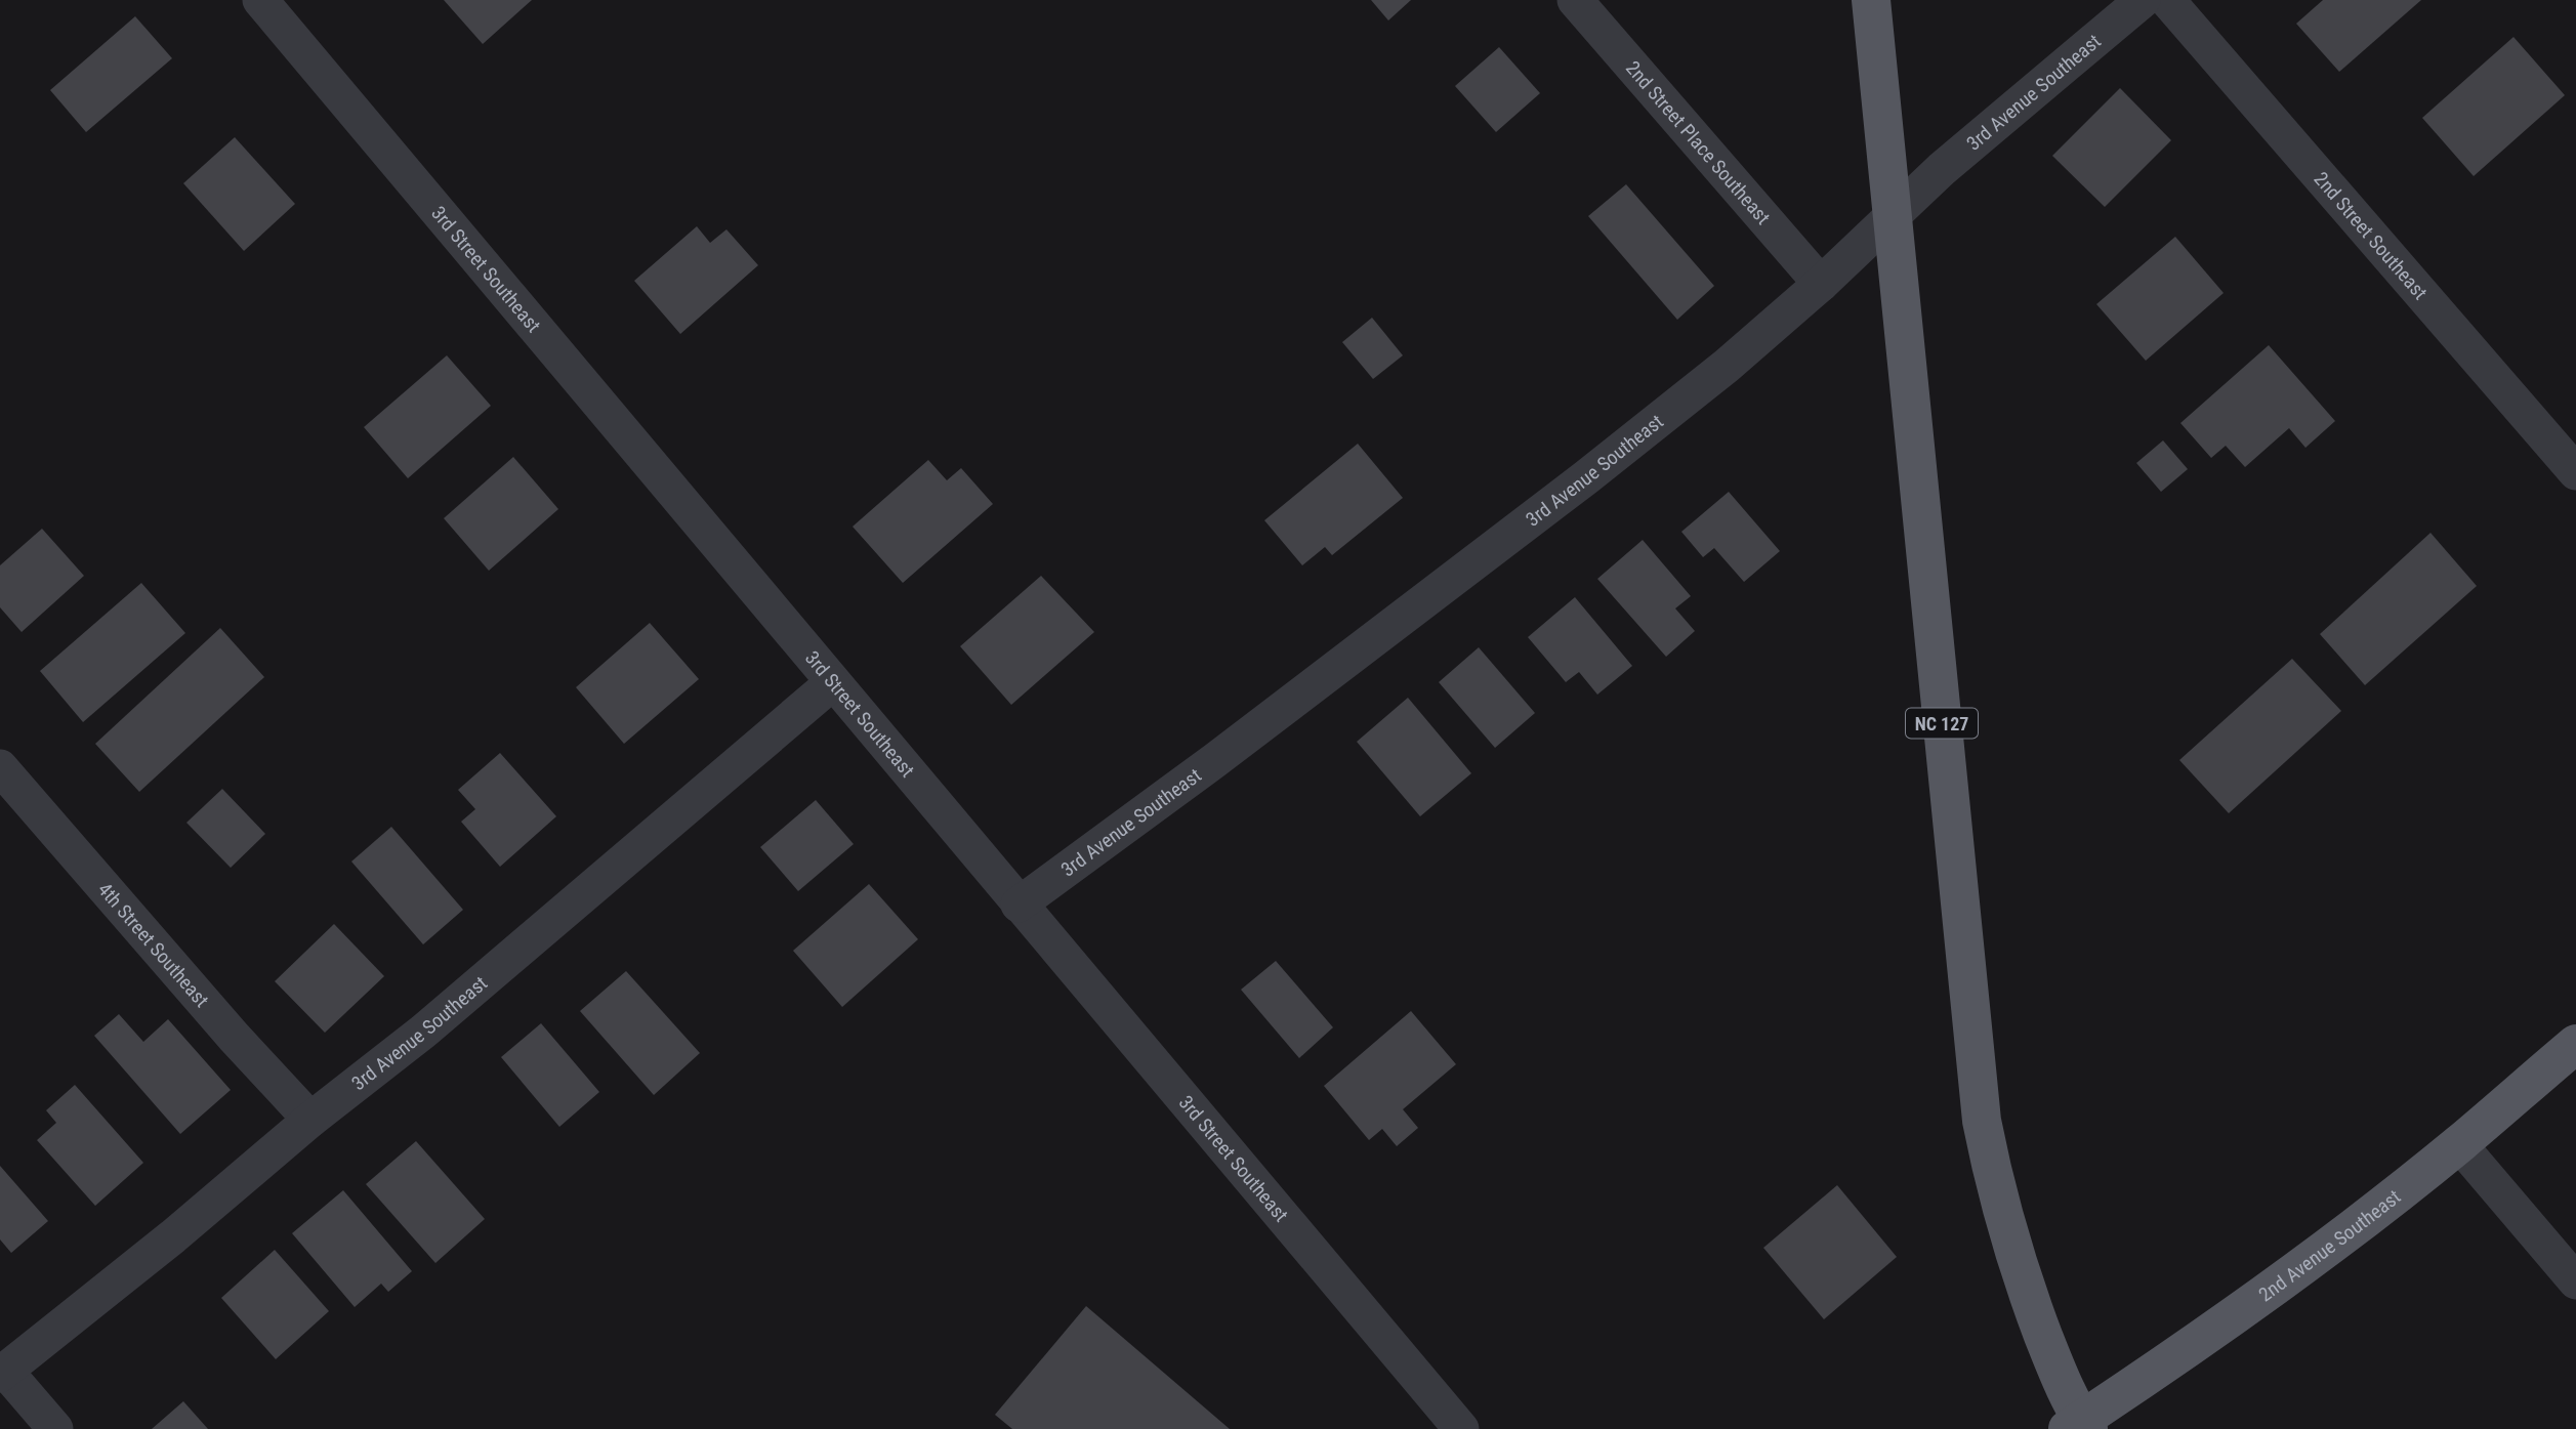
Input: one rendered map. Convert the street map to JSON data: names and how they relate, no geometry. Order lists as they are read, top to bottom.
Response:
{
  "streets": {
    "main road": ["NC 127", "2nd Avenue Southeast"],
    "street": [
      "3rd Avenue Southeast",
      "2nd Street Place Southeast",
      "2nd Street Southeast",
      "3rd Street Southeast",
      "4th Street Southeast"
    ]
  },
  "crossings": [
    ["3rd Avenue Southeast", "2nd Street Place Southeast"],
    ["3rd Avenue Southeast", "3rd Street Southeast"],
    ["3rd Avenue Southeast", "NC 127"],
    ["3rd Avenue Southeast", "4th Street Southeast"],
    ["NC 127", "2nd Avenue Southeast"]
  ]
}
